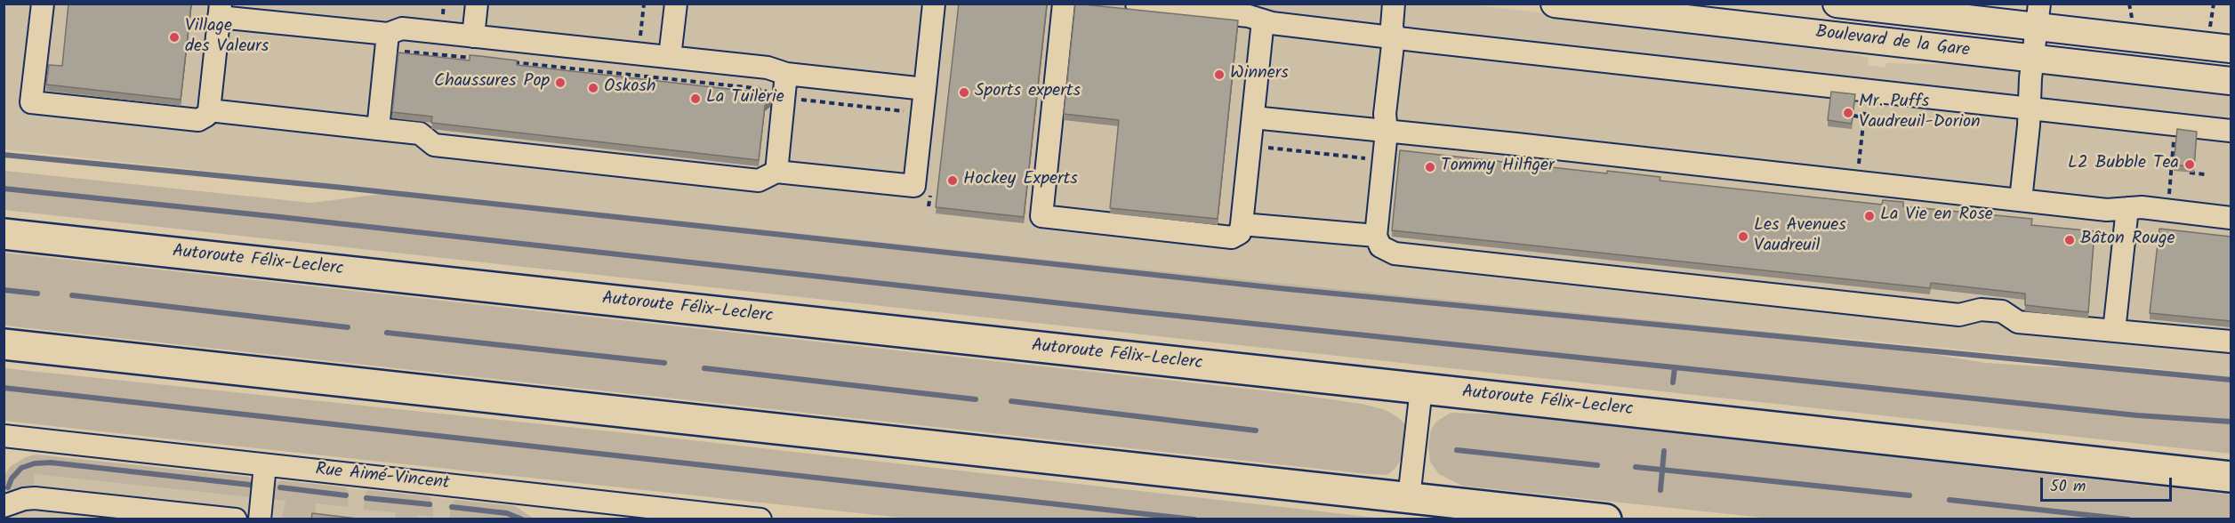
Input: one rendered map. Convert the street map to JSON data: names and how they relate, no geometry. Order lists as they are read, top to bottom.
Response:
{
  "streets": {
    "highway": ["Autoroute Félix-Leclerc"],
    "main road": ["Boulevard de la Gare"],
    "street": ["Rue Aimé-Vincent"]
  },
  "places": [
    "Village des Valeurs",
    "Winners",
    "Chaussures Pop",
    "Oskosh",
    "Sports experts",
    "La Tuilerie",
    "Mr. Puffs Vaudreuil-Dorion",
    "L2 Bubble Tea",
    "Tommy Hilfiger",
    "Hockey Experts",
    "La Vie en Rose",
    "Les Avenues Vaudreuil",
    "Bâton Rouge"
  ],
  "scale_bar": "50 m"
}
